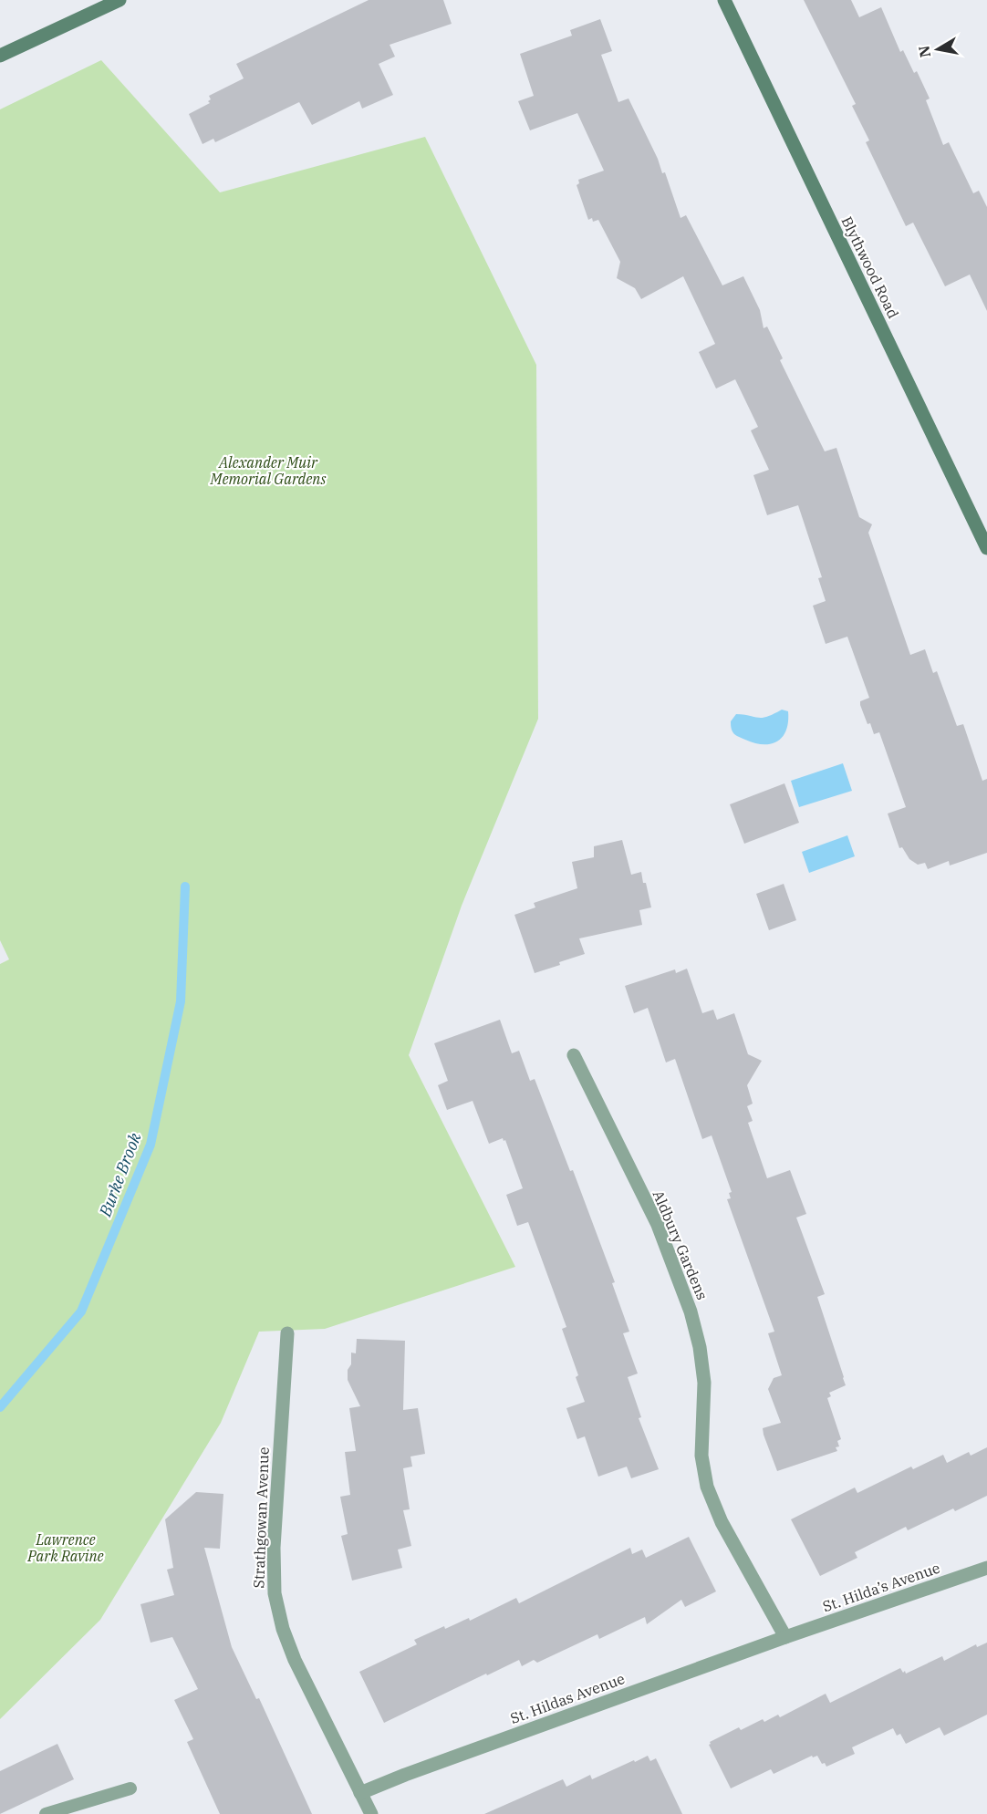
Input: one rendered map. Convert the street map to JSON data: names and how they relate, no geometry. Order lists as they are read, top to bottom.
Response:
{
  "streets": {
    "street": [
      "Blythwood Road",
      "Aldbury Gardens",
      "Strathgowan Avenue",
      "St. Hilda’s Avenue",
      "St. Hildas Avenue"
    ]
  },
  "crossings": [
    ["Aldbury Gardens", "St. Hilda’s Avenue"],
    ["Aldbury Gardens", "St. Hildas Avenue"],
    ["Strathgowan Avenue", "St. Hildas Avenue"],
    ["St. Hilda’s Avenue", "St. Hildas Avenue"]
  ],
  "water": ["Burke Brook"],
  "parks": ["Alexander Muir Memorial Gardens", "Lawrence Park Ravine"],
  "north": "left"
}
